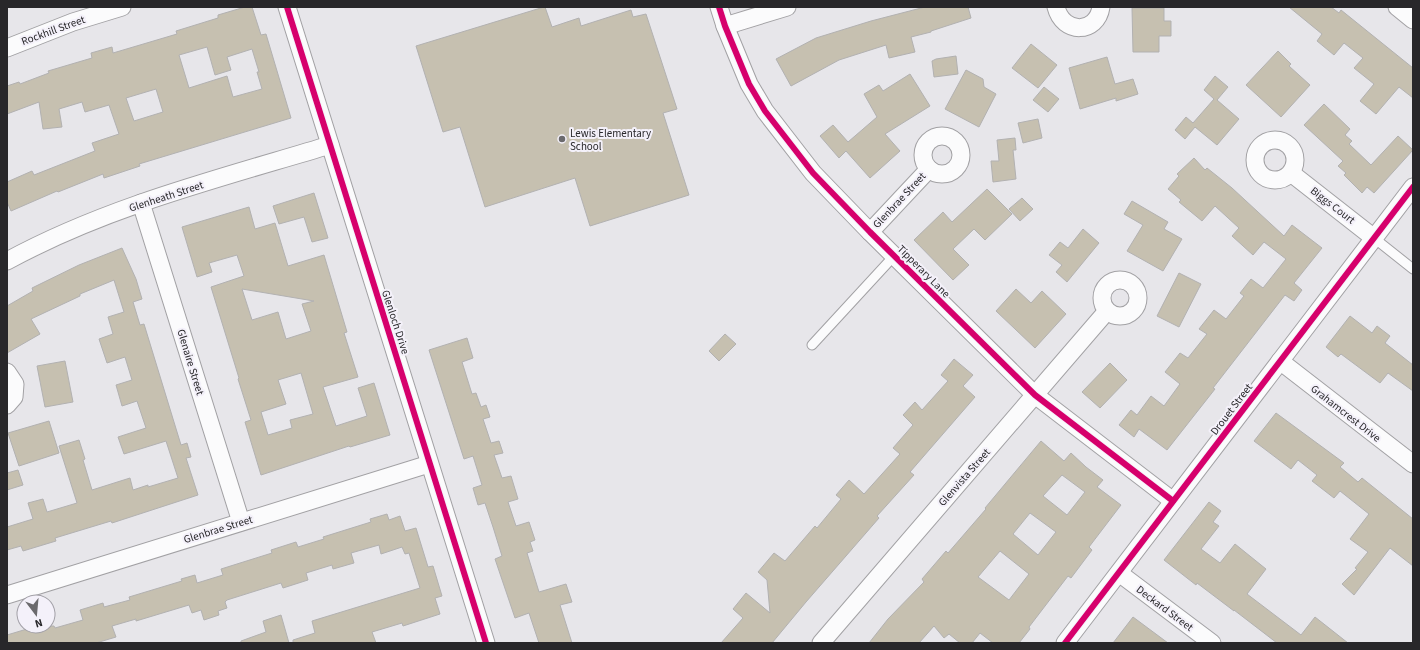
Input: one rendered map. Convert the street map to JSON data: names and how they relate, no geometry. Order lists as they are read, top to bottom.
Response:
{
  "streets": {
    "street": [
      "Rockhill Street",
      "Glenheath Street",
      "Glenbrae Street",
      "Biggs Court",
      "Tipperary Lane",
      "Glenloch Drive",
      "Glenaire Street",
      "Drouet Street",
      "Grahamcrest Drive",
      "Glenvista Street",
      "Deckard Street"
    ]
  },
  "crossings": [
    ["Glenheath Street", "Glenloch Drive"],
    ["Glenheath Street", "Glenaire Street"],
    ["Glenbrae Street", "Tipperary Lane"],
    ["Glenbrae Street", "Glenloch Drive"],
    ["Glenbrae Street", "Glenaire Street"],
    ["Biggs Court", "Drouet Street"],
    ["Tipperary Lane", "Drouet Street"],
    ["Tipperary Lane", "Glenvista Street"],
    ["Drouet Street", "Grahamcrest Drive"],
    ["Drouet Street", "Deckard Street"]
  ],
  "places": ["Lewis Elementary School"],
  "north": "bottom"
}
